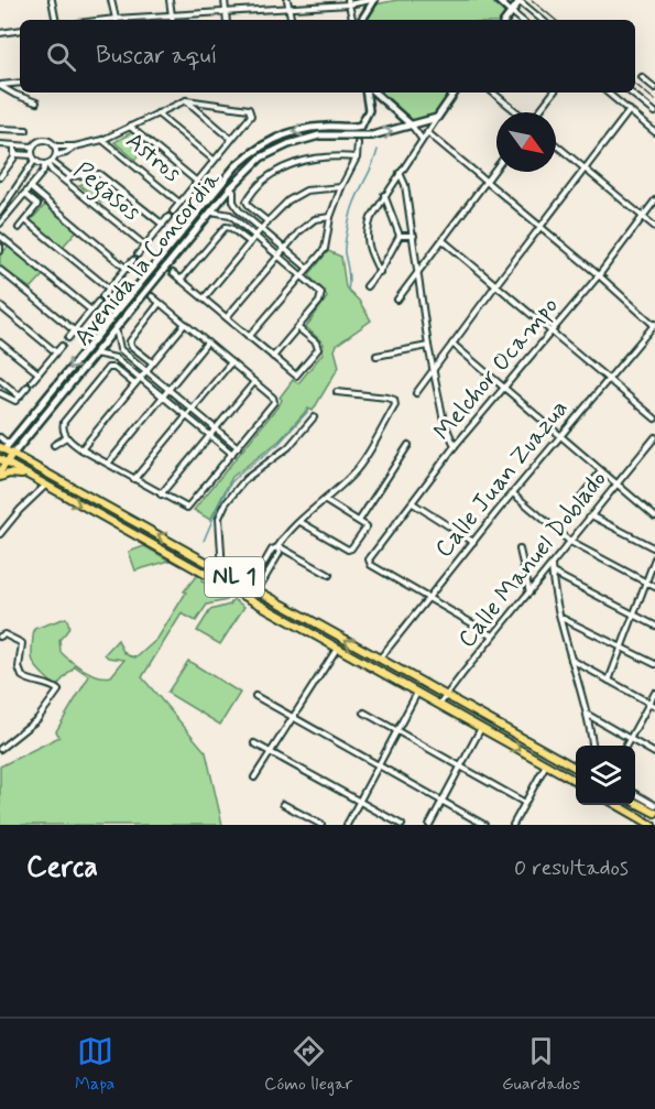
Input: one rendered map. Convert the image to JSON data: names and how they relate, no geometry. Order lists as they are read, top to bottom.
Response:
{
  "streets": {
    "main road": ["Avenida la Concordia", "NL 1"],
    "street": [
      "Astros",
      "Pegasos",
      "Melchor Ocampo",
      "Calle Juan Zuazua",
      "Calle Manuel Doblado"
    ]
  },
  "crossings": [
    ["Avenida la Concordia", "NL 1"],
    ["Melchor Ocampo", "Calle Juan Zuazua"],
    ["Calle Juan Zuazua", "NL 1"],
    ["Calle Manuel Doblado", "NL 1"]
  ],
  "north": "bottom right",
  "page": {
    "search": "Buscar aquí",
    "heading": ["Cerca", "0 resultados"],
    "nav": ["Mapa", "Cómo llegar", "Guardados"]
  }
}
